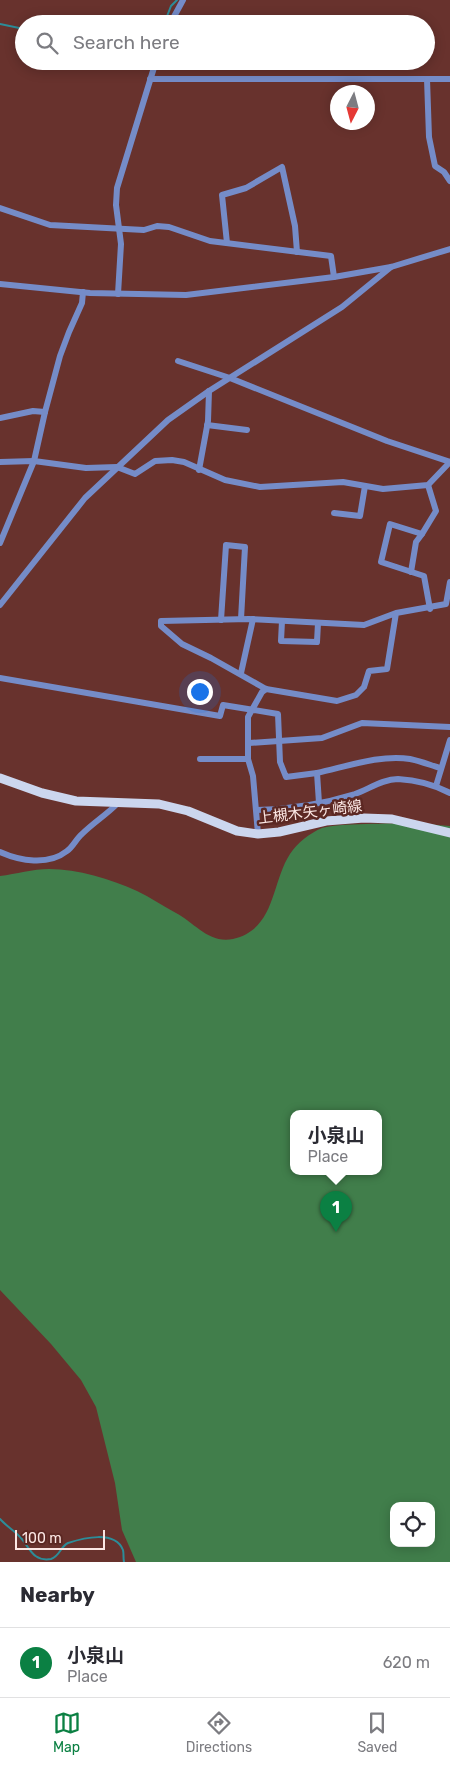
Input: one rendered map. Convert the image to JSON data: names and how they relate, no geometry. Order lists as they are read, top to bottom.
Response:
{
  "streets": {
    "main road": ["上槻木矢ヶ崎線"]
  },
  "scale_bar": "100 m",
  "north": "bottom",
  "page": {
    "search": "Search here",
    "popup": ["小泉山", "Place"],
    "pins": "1",
    "scale": "100 m",
    "heading": "Nearby",
    "list": [
      {
        "mark": "1",
        "name": "小泉山",
        "note": "Place",
        "value": "620 m"
      }
    ],
    "nav": ["Map", "Directions", "Saved"]
  }
}
